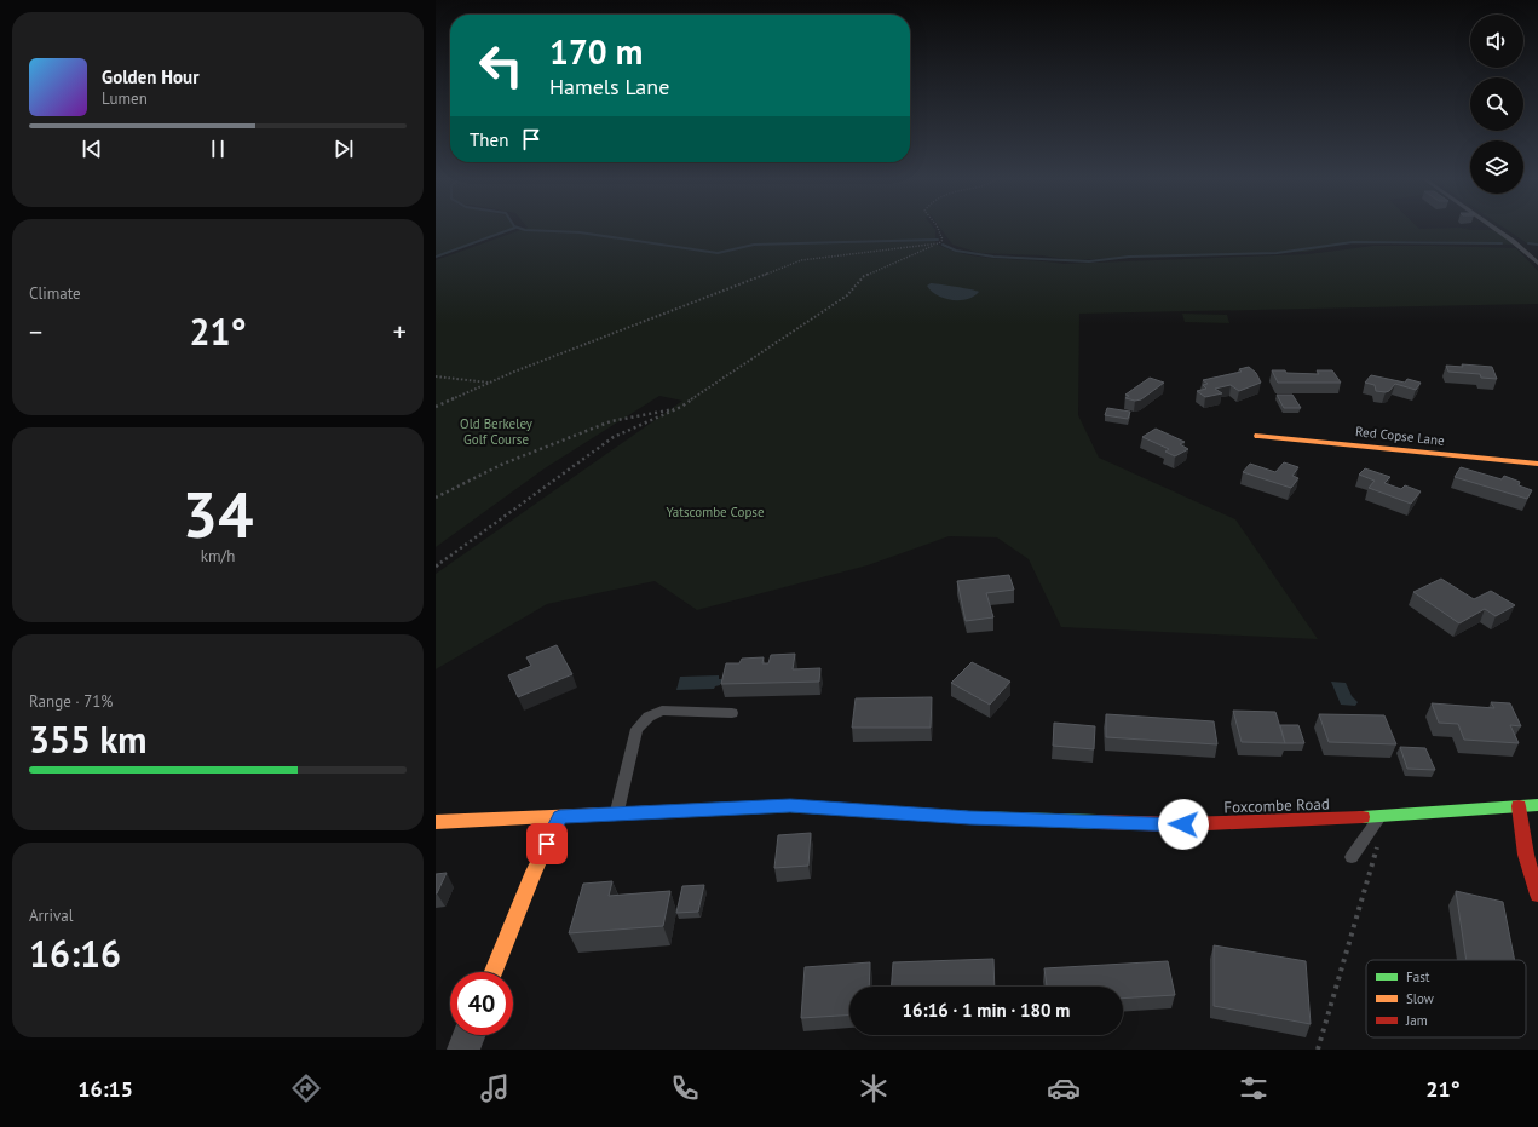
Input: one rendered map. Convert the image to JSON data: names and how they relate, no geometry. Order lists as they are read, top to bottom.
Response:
{
  "streets": {
    "street": ["Red Copse Lane", "Foxcombe Road"]
  },
  "parks": ["Old Berkeley Golf Course", "Yatscombe Copse"],
  "legend": ["Fast", "Slow", "Jam"],
  "page": {
    "turn": ["170 m", "Hamels Lane"],
    "song": ["Golden Hour", "Lumen"],
    "then": "Then",
    "tile": [
      "Climate",
      ["34", "km/h"],
      ["Range · 71%", "355 km"],
      ["Arrival", "16:16"]
    ],
    "heat": ["−", "21°", "+"],
    "limit": "40",
    "trip": "16:16 · 1 min · 180 m",
    "tabs": ["16:15", "21°"]
  }
}
